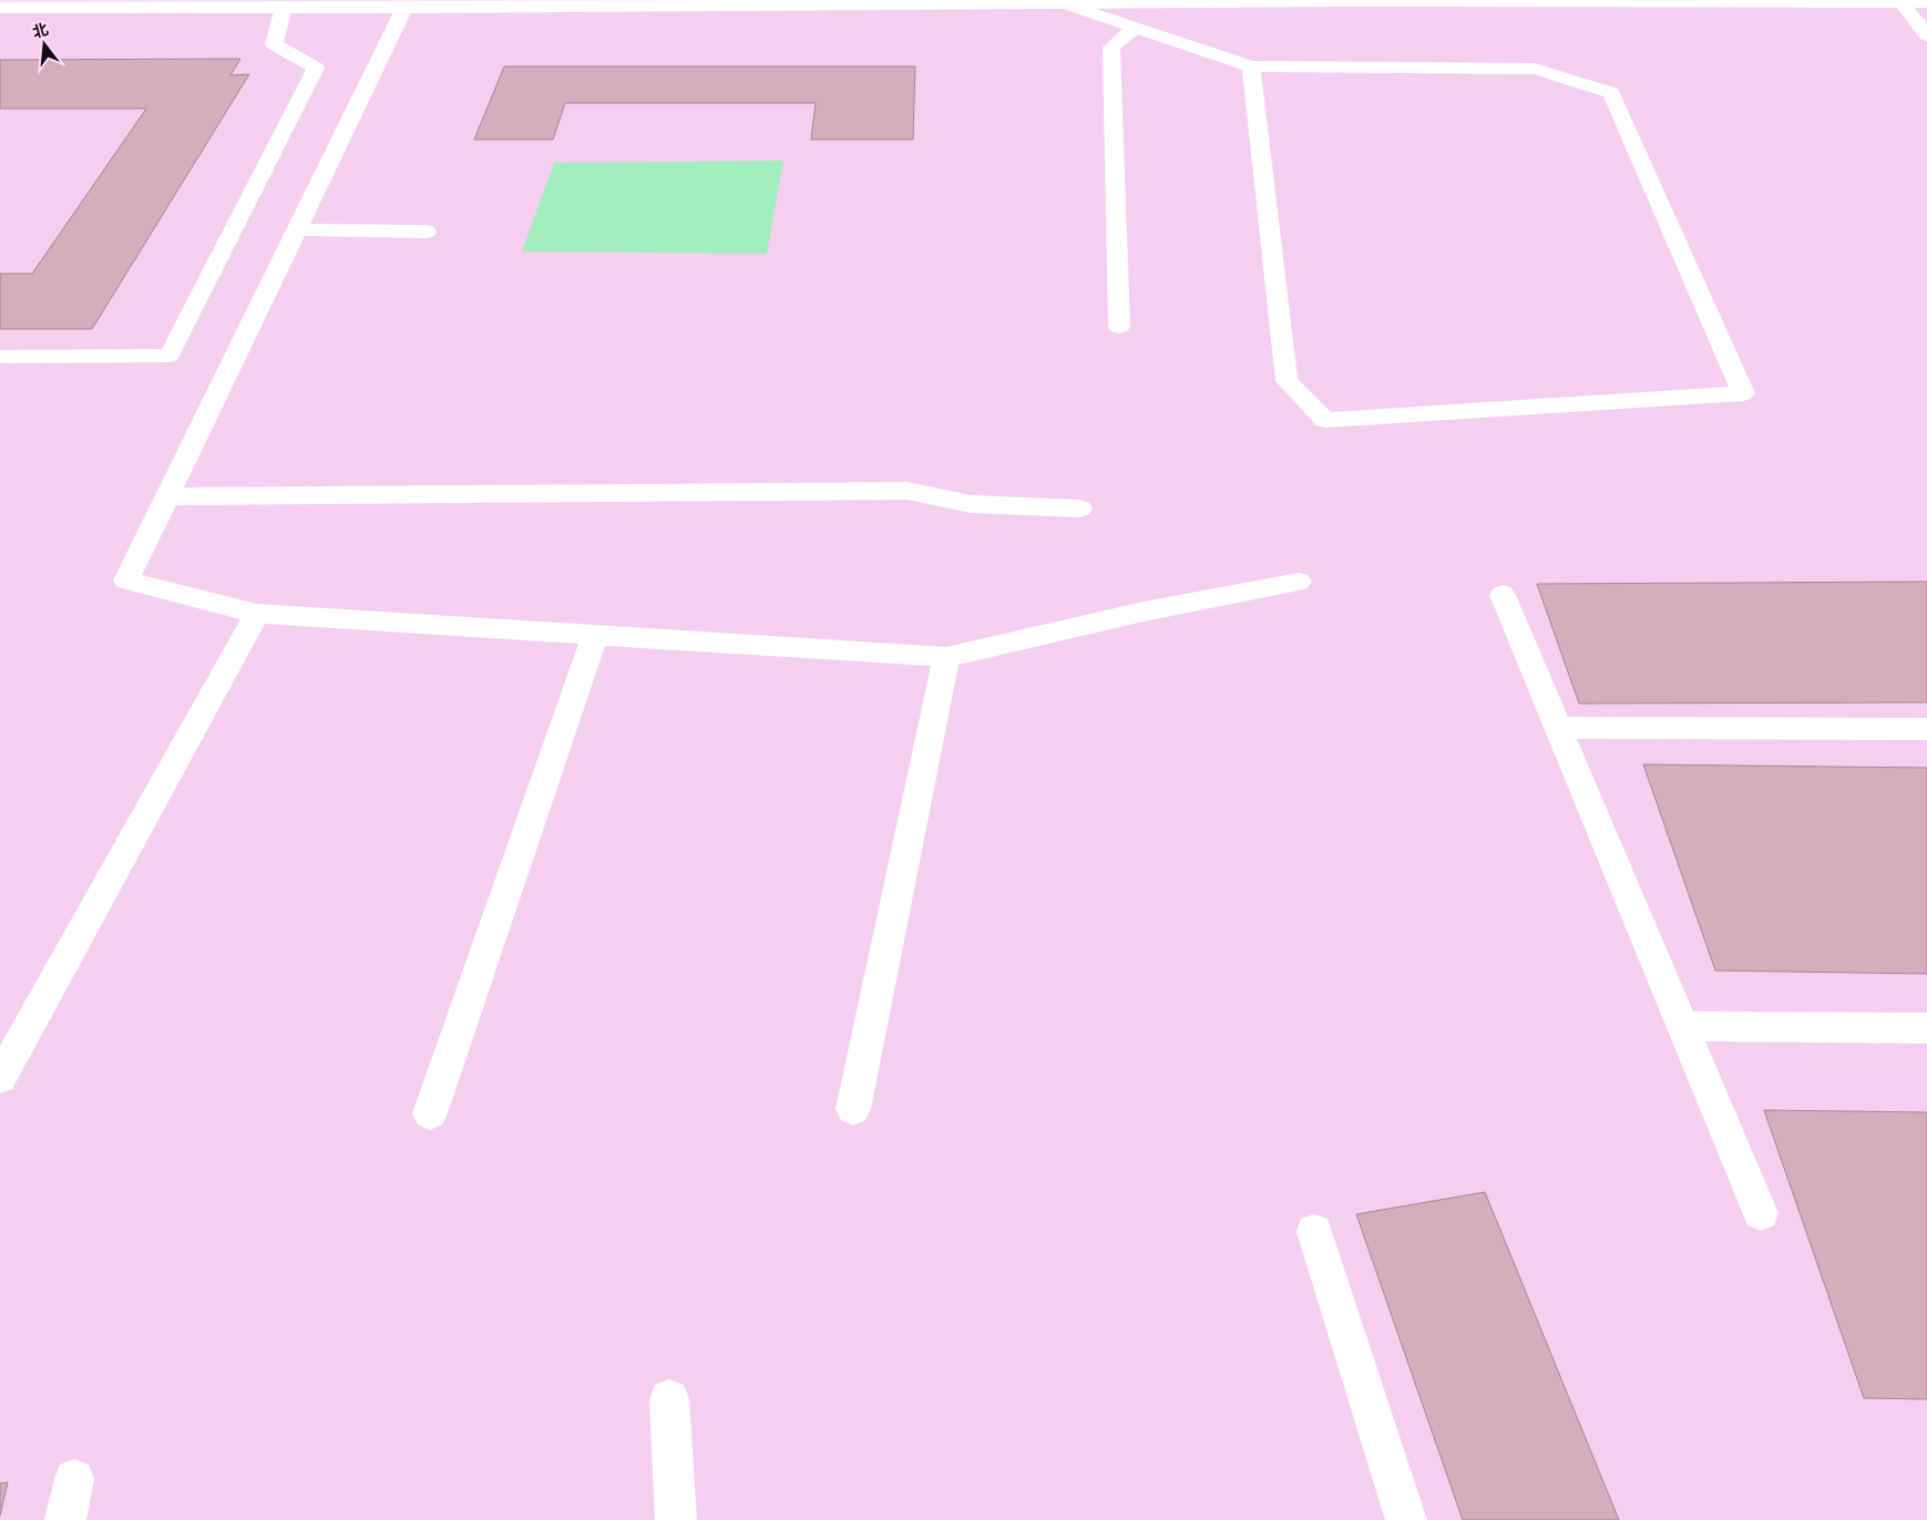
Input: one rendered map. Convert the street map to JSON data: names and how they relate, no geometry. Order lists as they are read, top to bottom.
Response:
{
  "north": "top"
}
